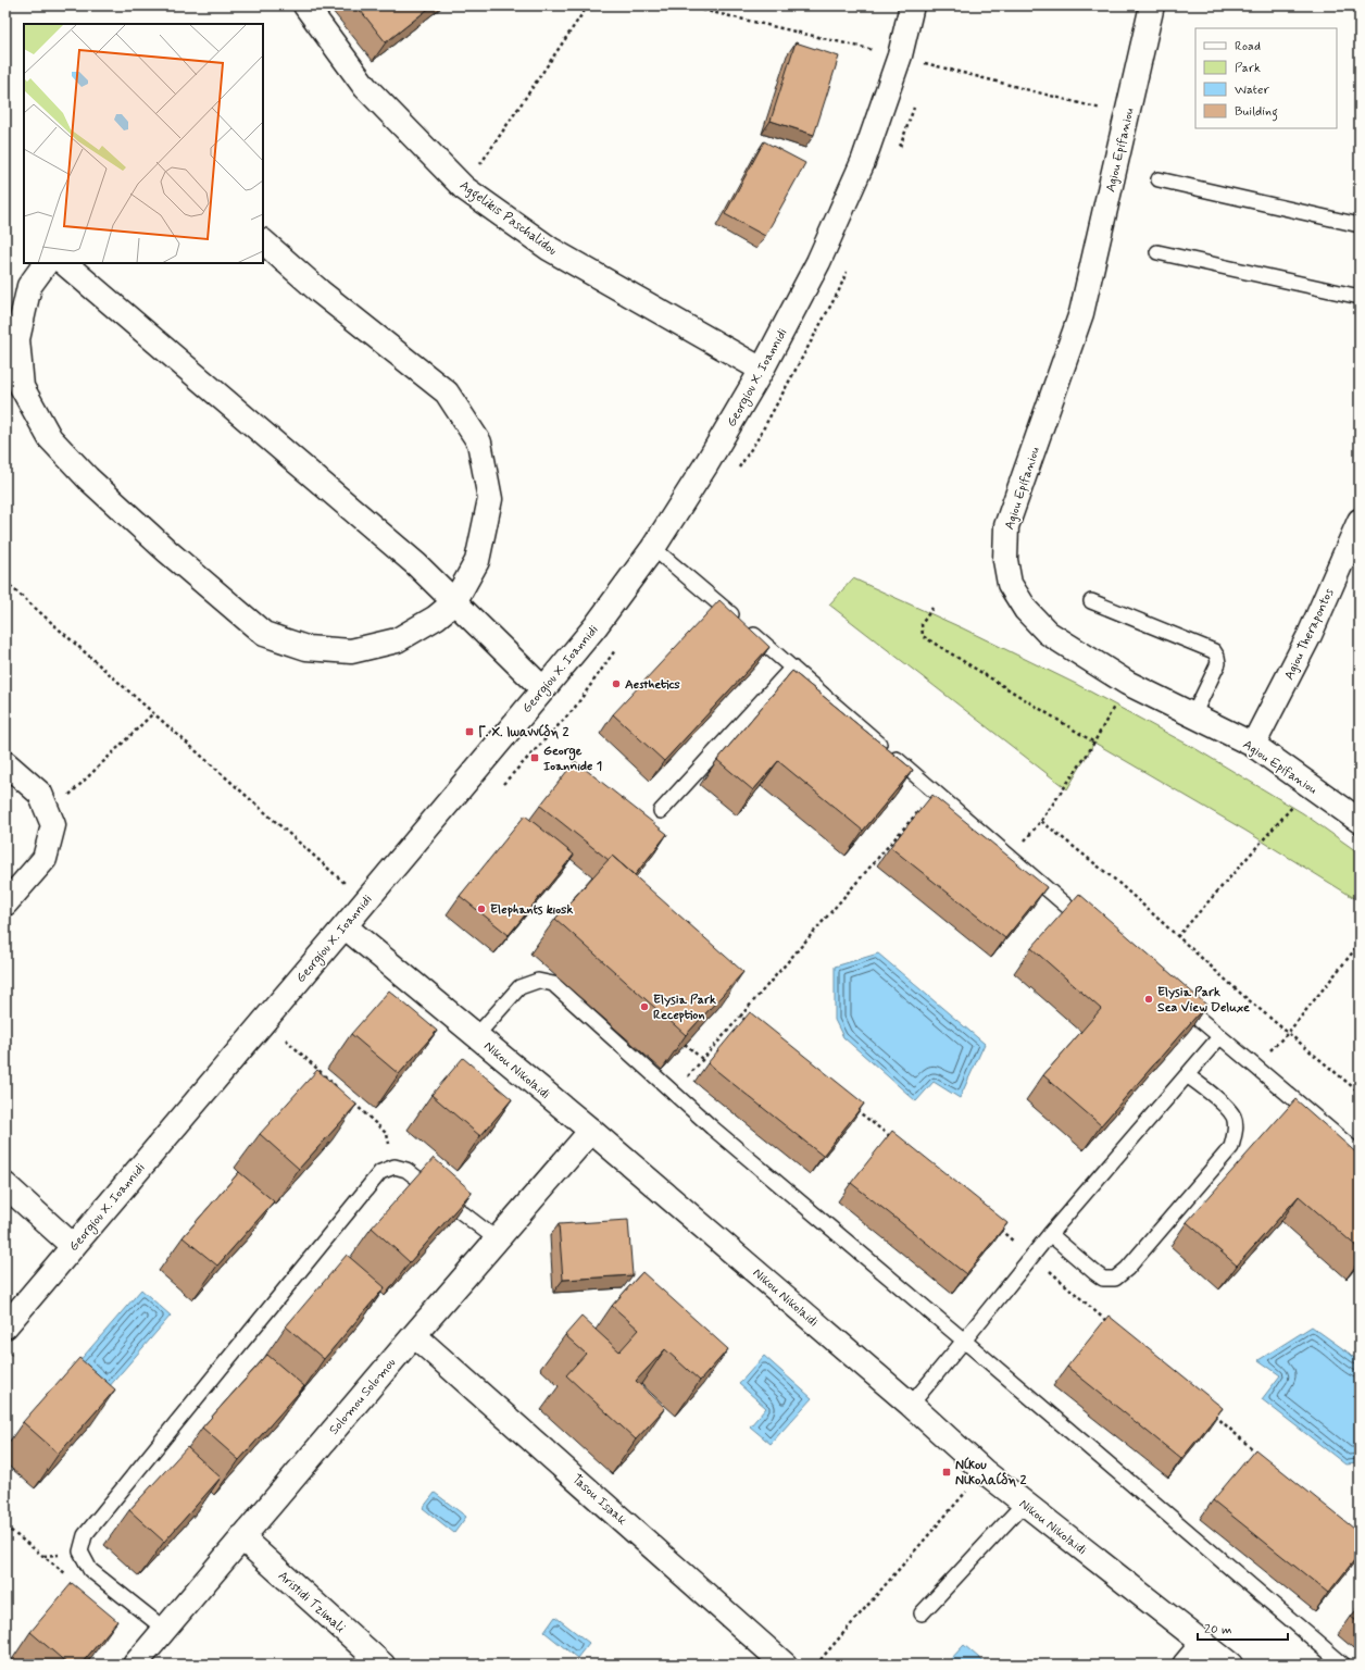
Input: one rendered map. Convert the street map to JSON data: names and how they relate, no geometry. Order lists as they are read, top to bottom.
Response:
{
  "streets": {
    "street": [
      "Agiou Epifaniou",
      "Aggelikis Paschalidou",
      "Georgiou X. Ioannidi",
      "Agiou Therapontos",
      "Nikou Nikolaidi",
      "Solomou Solomou",
      "Tasou Isaak",
      "Aristidi Tzimali"
    ]
  },
  "crossings": [
    ["Agiou Epifaniou", "Agiou Therapontos"],
    ["Aggelikis Paschalidou", "Georgiou X. Ioannidi"],
    ["Georgiou X. Ioannidi", "Nikou Nikolaidi"],
    ["Nikou Nikolaidi", "Solomou Solomou"],
    ["Solomou Solomou", "Tasou Isaak"],
    ["Solomou Solomou", "Aristidi Tzimali"]
  ],
  "places": {
    "other": [
      "Aesthetics",
      "Elephants kiosk",
      "Elysia Park Sea View Deluxe",
      "Elysia Park Reception"
    ],
    "transit": ["Γ. Χ. Ιωαννίδη 2", "George Ioannide 1", "Νίκου Νικολαίδη 2"]
  },
  "legend": [
    "Road",
    "Park",
    "Water",
    "Building"
  ],
  "scale_bar": "20 m"
}
